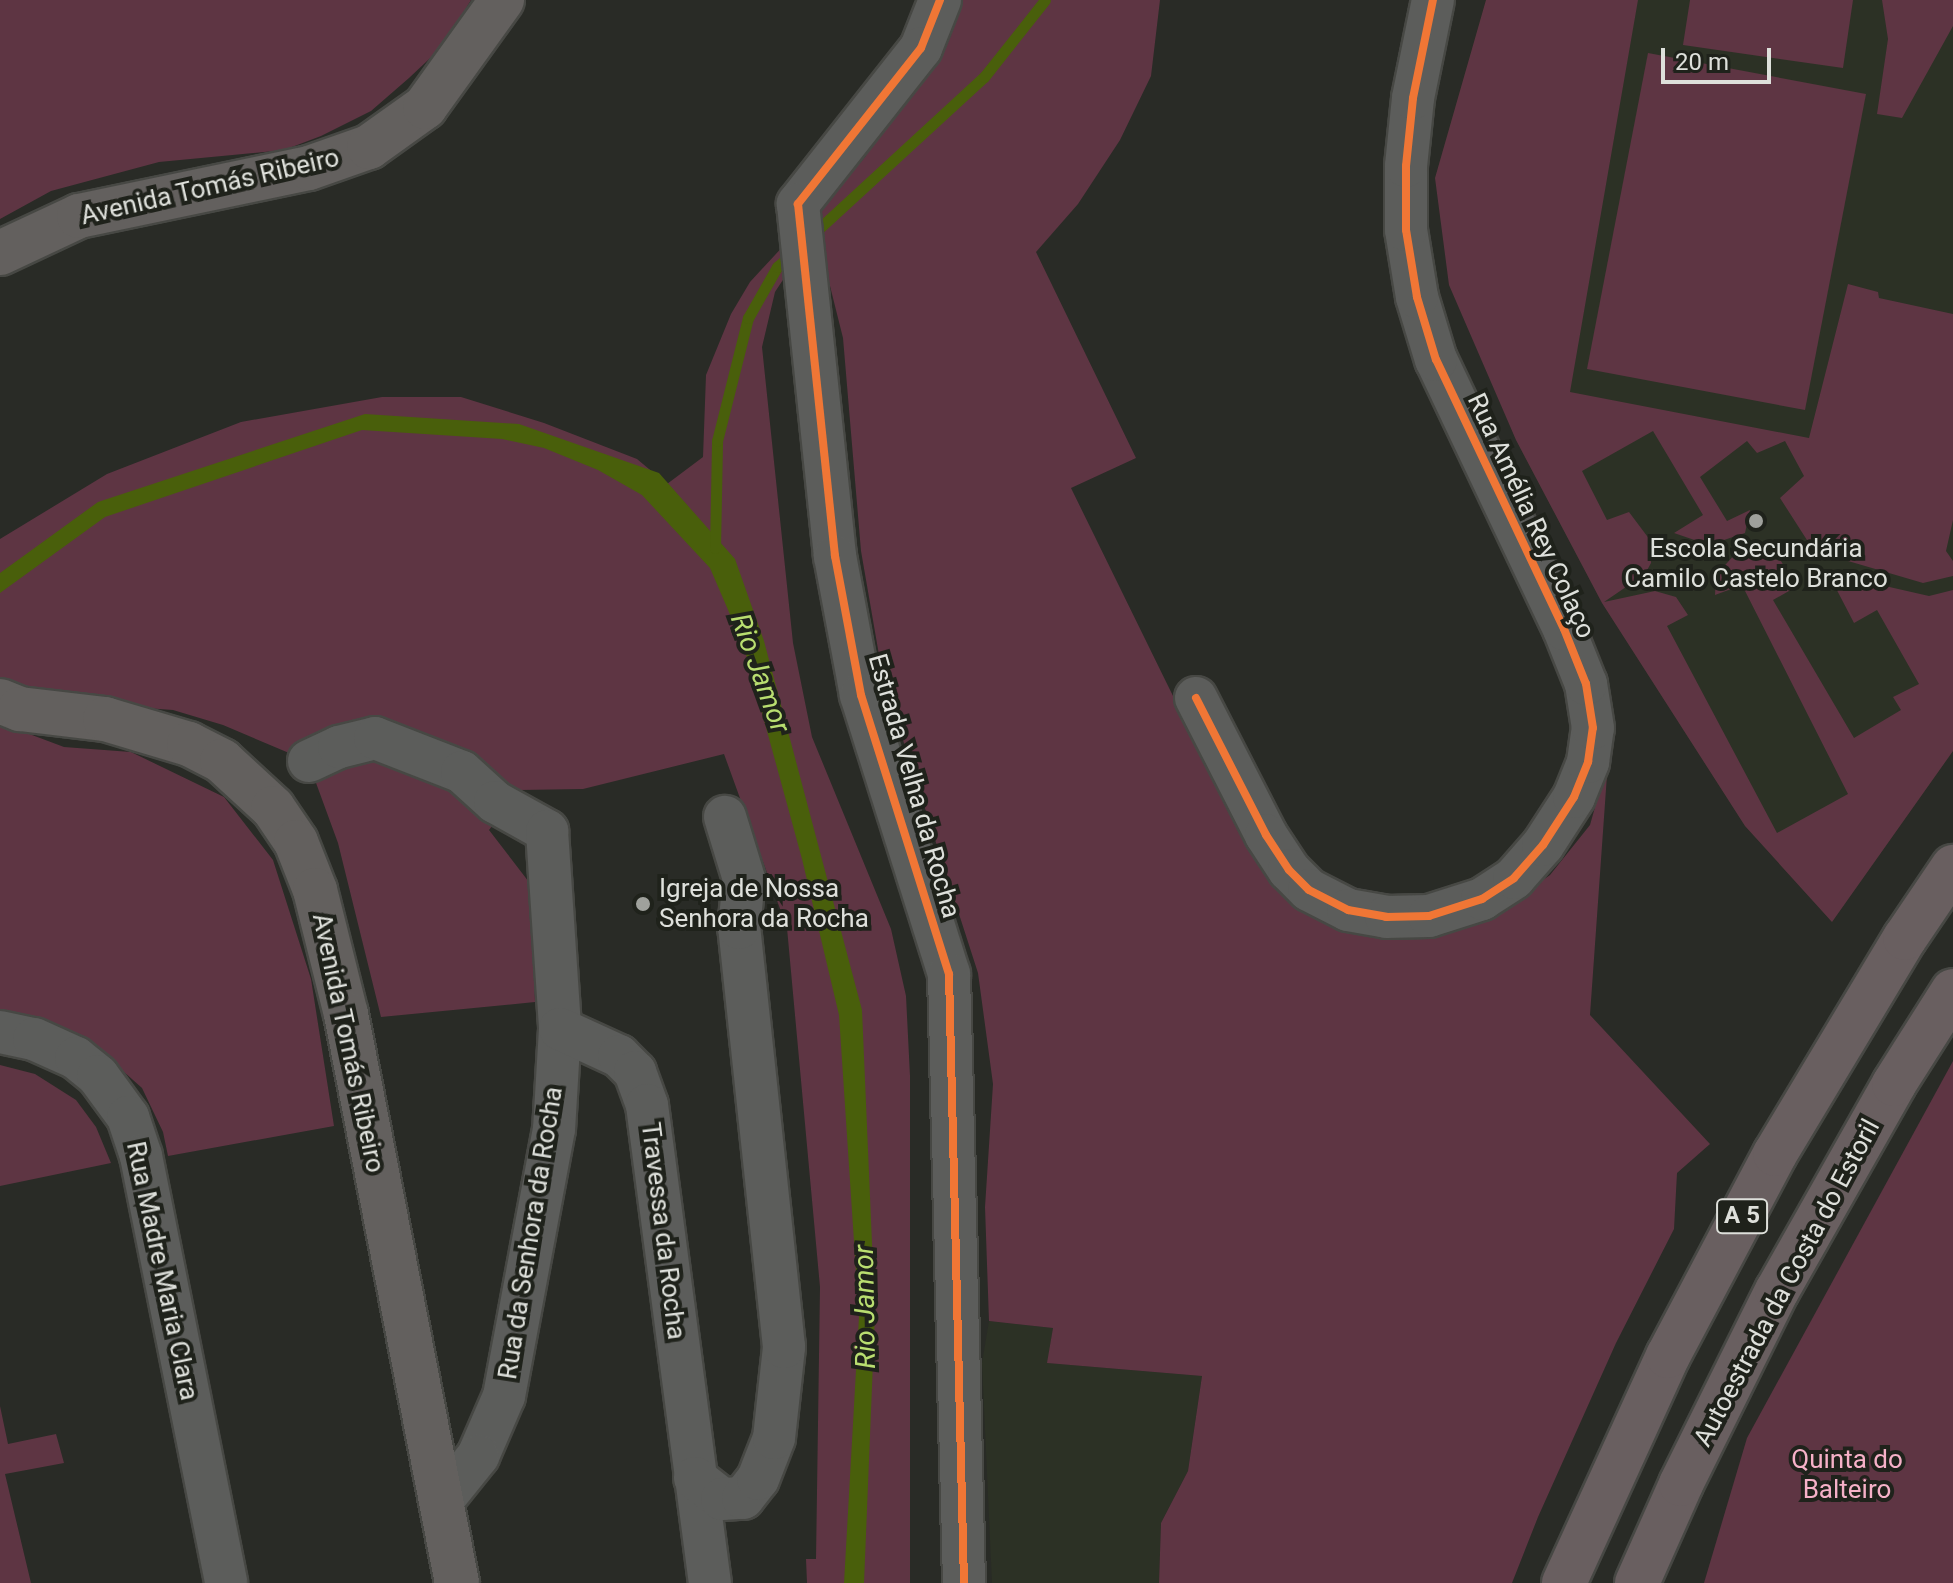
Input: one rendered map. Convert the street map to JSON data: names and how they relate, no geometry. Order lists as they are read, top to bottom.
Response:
{
  "streets": {
    "highway": ["A 5", "Autoestrada da Costa do Estoril"],
    "street": [
      "Avenida Tomás Ribeiro",
      "Rua Amélia Rey Colaço",
      "Estrada Velha da Rocha",
      "Travessa da Rocha",
      "Rua da Senhora da Rocha",
      "Rua Madre Maria Clara"
    ]
  },
  "crossings": [
    ["Avenida Tomás Ribeiro", "Rua da Senhora da Rocha"],
    ["Travessa da Rocha", "Rua da Senhora da Rocha"]
  ],
  "water": ["Rio Jamor"],
  "parks": ["Quinta do Balteiro"],
  "places": ["Escola Secundária Camilo Castelo Branco", "Igreja de Nossa Senhora da Rocha"],
  "scale_bar": "20 m"
}
